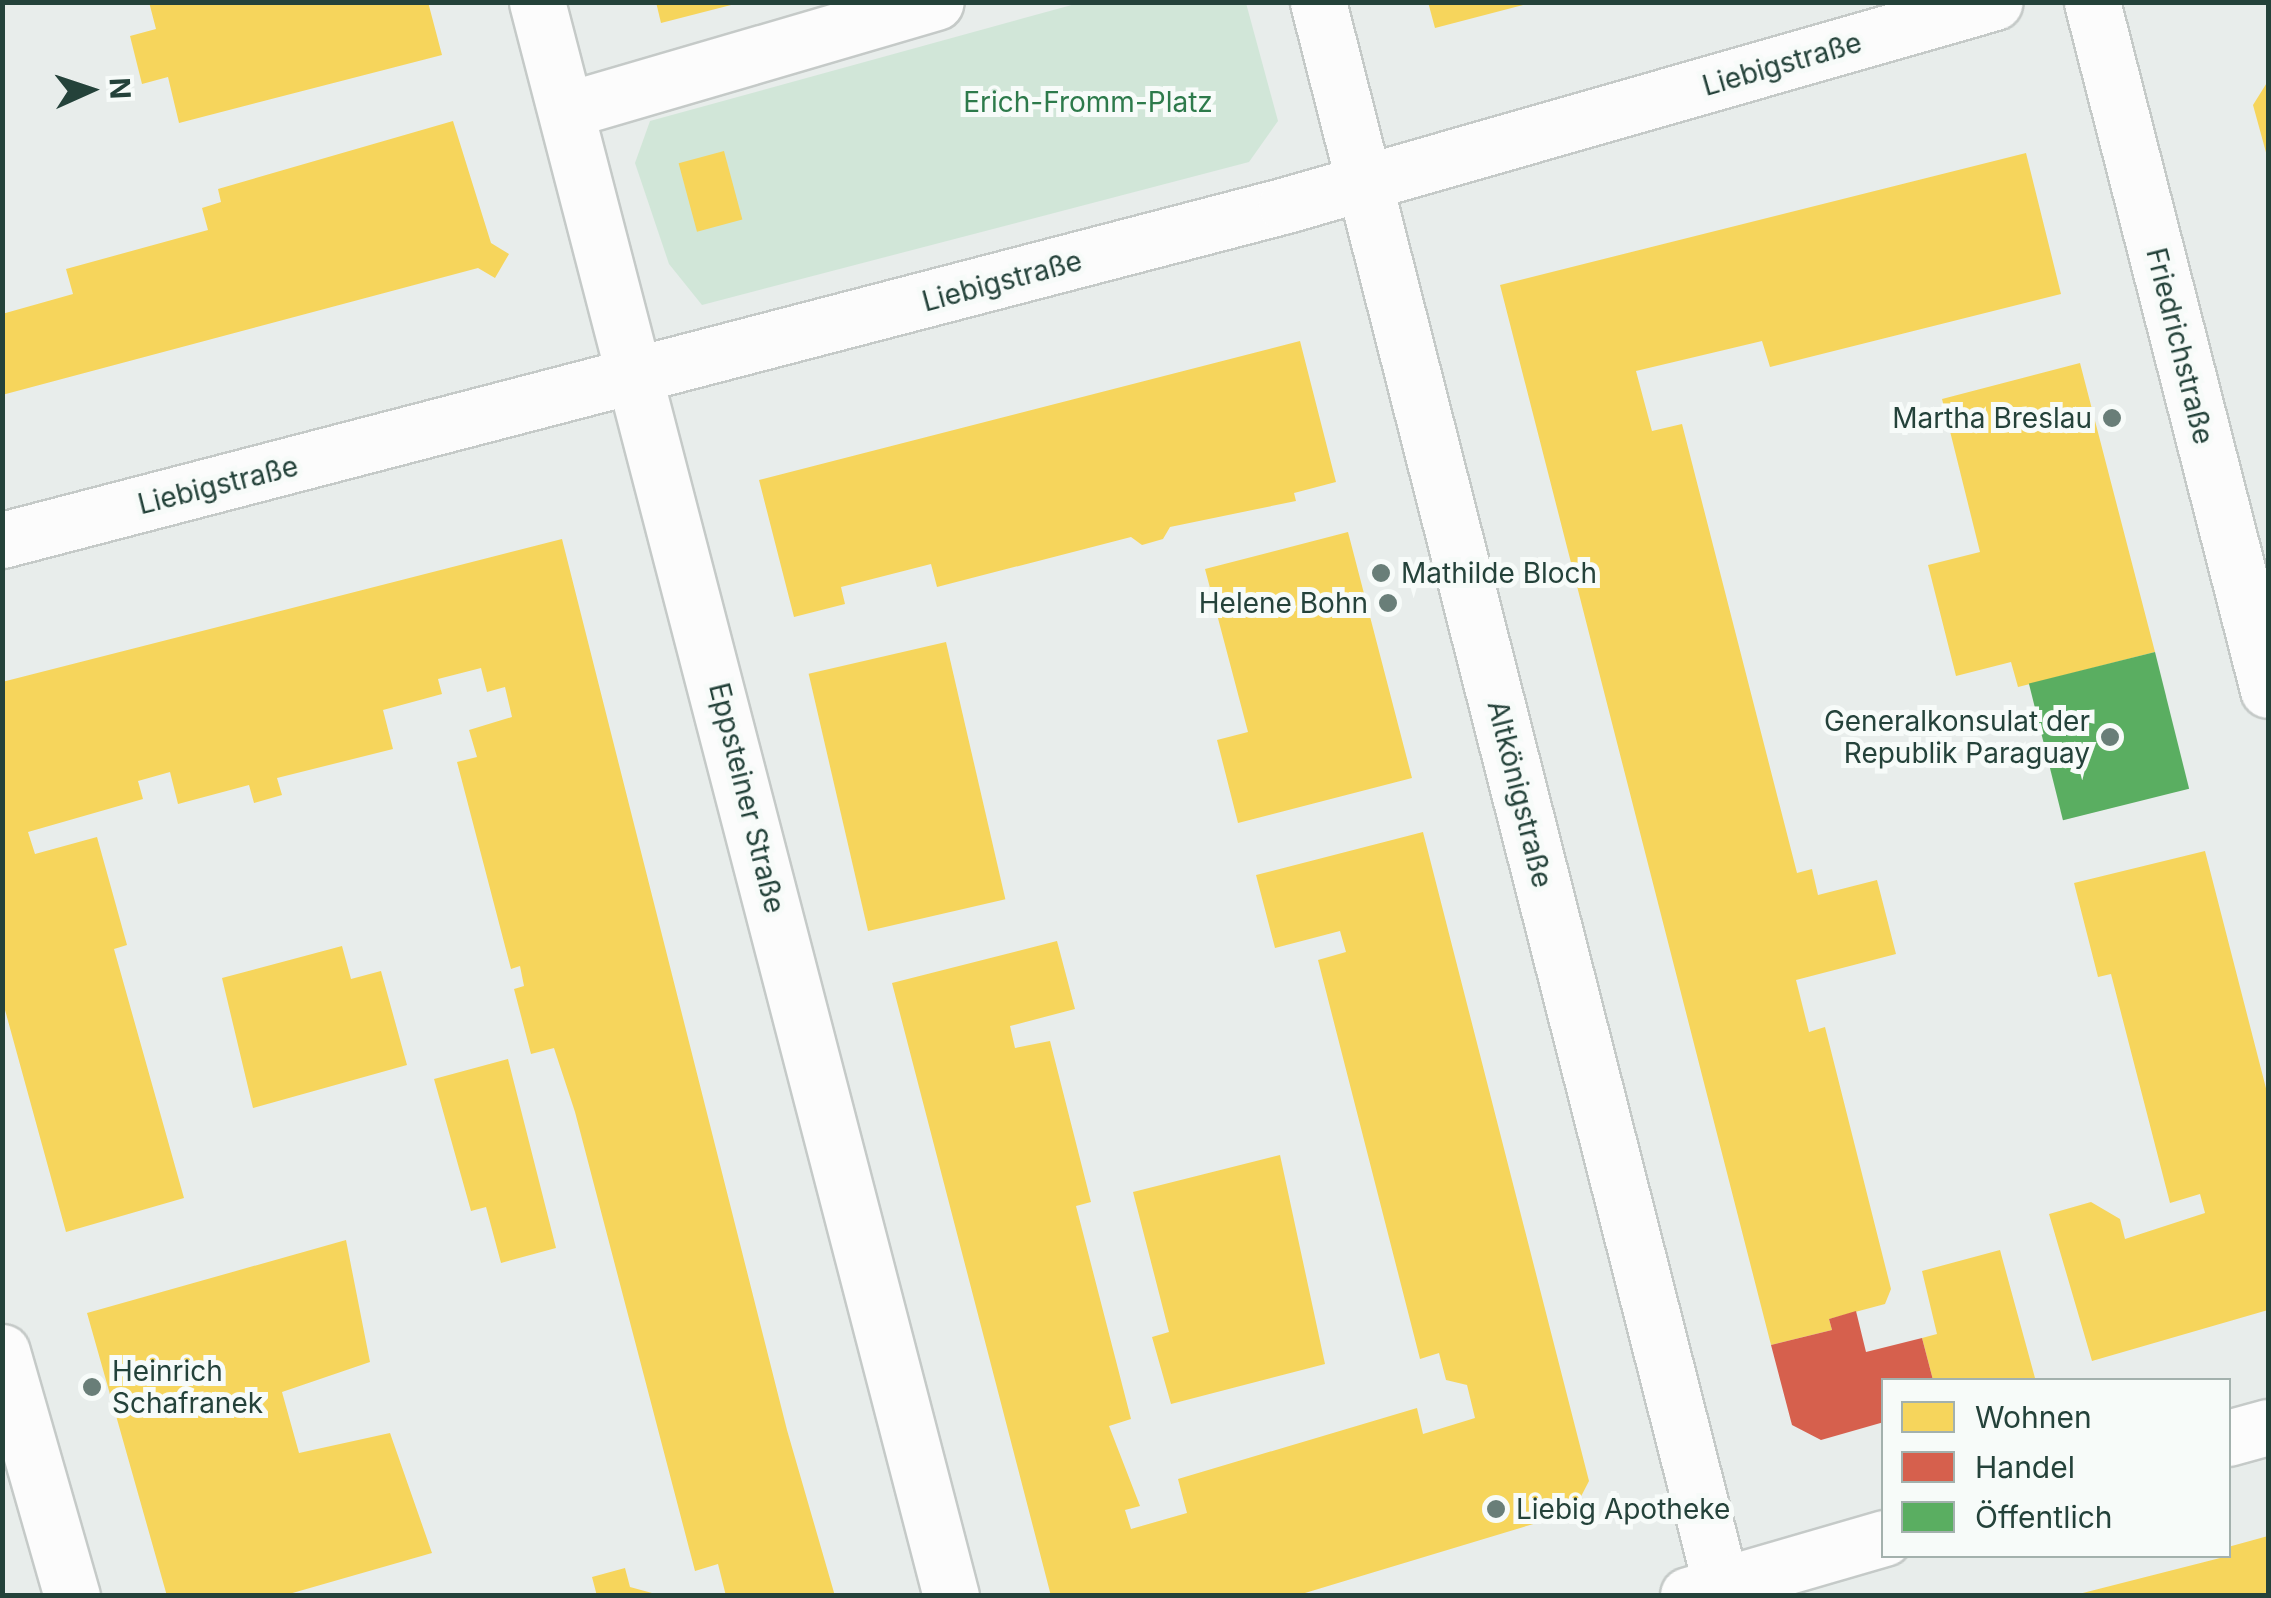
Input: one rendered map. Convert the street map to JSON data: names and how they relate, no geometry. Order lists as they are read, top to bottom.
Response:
{
  "streets": {
    "street": [
      "Liebigstraße",
      "Friedrichstraße",
      "Altkönigstraße",
      "Eppsteiner Straße"
    ]
  },
  "crossings": [
    ["Liebigstraße", "Altkönigstraße"],
    ["Liebigstraße", "Eppsteiner Straße"]
  ],
  "parks": ["Erich-Fromm-Platz"],
  "places": [
    "Martha Breslau",
    "Mathilde Bloch",
    "Helene Bohn",
    "Generalkonsulat der Republik Paraguay",
    "Heinrich Schafranek",
    "Liebig Apotheke"
  ],
  "legend": ["Wohnen", "Handel", "Öffentlich"],
  "north": "right"
}
